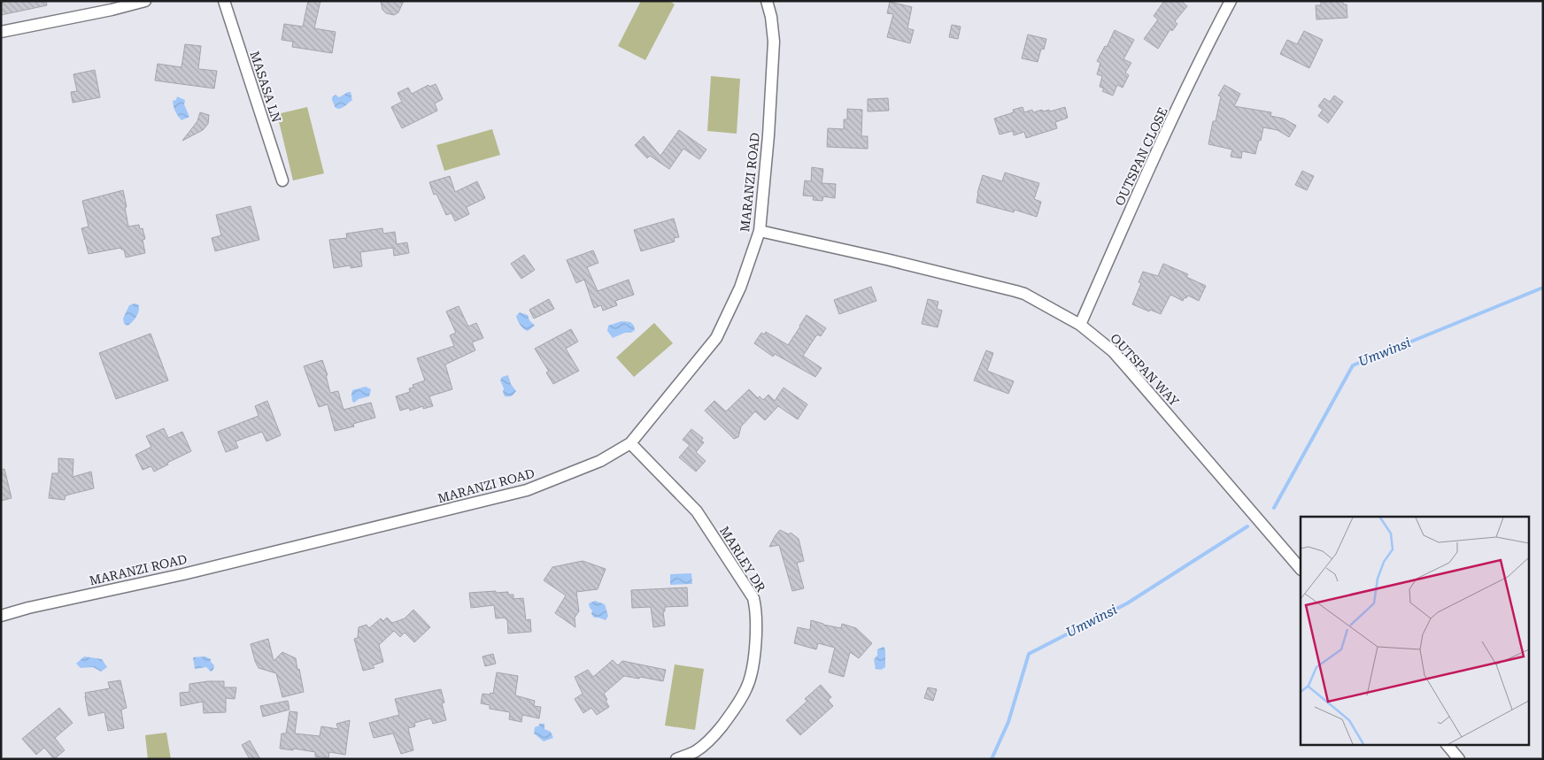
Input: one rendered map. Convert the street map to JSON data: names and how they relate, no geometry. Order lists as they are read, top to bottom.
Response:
{
  "streets": {
    "street": [
      "MASASA LN",
      "OUTSPAN CLOSE",
      "MARANZI ROAD",
      "OUTSPAN WAY",
      "MARLEY DR"
    ]
  },
  "crossings": [
    ["OUTSPAN CLOSE", "OUTSPAN WAY"],
    ["MARANZI ROAD", "OUTSPAN WAY"],
    ["MARANZI ROAD", "MARLEY DR"]
  ],
  "water": ["Umwinsi"]
}
